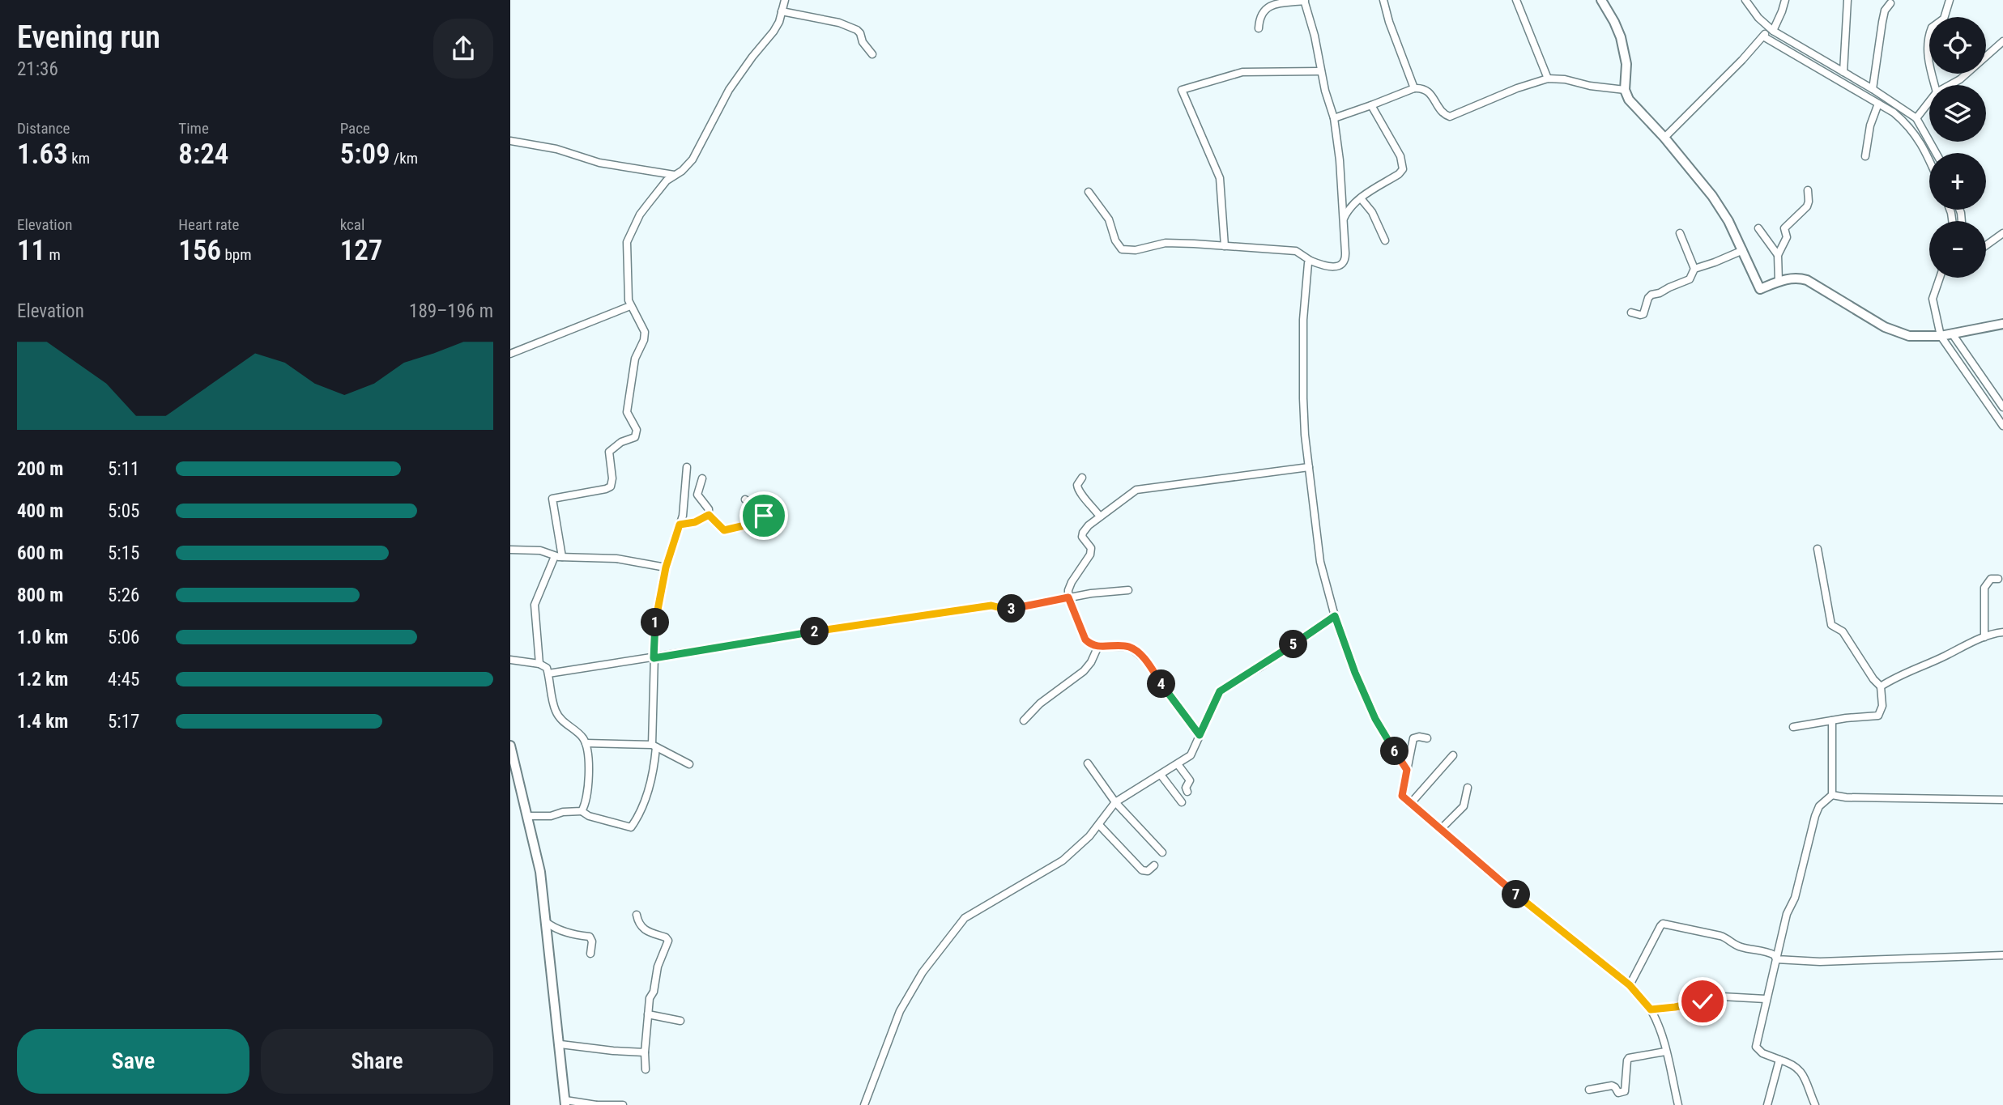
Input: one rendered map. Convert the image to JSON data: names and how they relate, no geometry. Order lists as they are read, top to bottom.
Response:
{
  "page": {
    "heading": ["Evening run", "21:36"],
    "map_buttons": ["+", "−"],
    "stats": [
      ["Distance", "1.63 km"],
      ["Time", "8:24"],
      ["Pace", "5:09 /km"],
      ["Elevation", "11 m"],
      ["Heart rate", "156 bpm"],
      ["kcal", "127"]
    ],
    "chart": ["Elevation", "189–196 m"],
    "list": [
      {
        "name": "200 m",
        "note": "5:11"
      },
      {
        "name": "400 m",
        "note": "5:05"
      },
      {
        "name": "600 m",
        "note": "5:15"
      },
      {
        "name": "800 m",
        "note": "5:26"
      },
      {
        "name": "1.0 km",
        "note": "5:06"
      },
      {
        "name": "1.2 km",
        "note": "4:45"
      },
      {
        "name": "1.4 km",
        "note": "5:17"
      }
    ],
    "pins": [
      "3",
      "1",
      "2",
      "5",
      "4",
      "6",
      "7"
    ],
    "buttons": ["Save", "Share"]
  }
}
